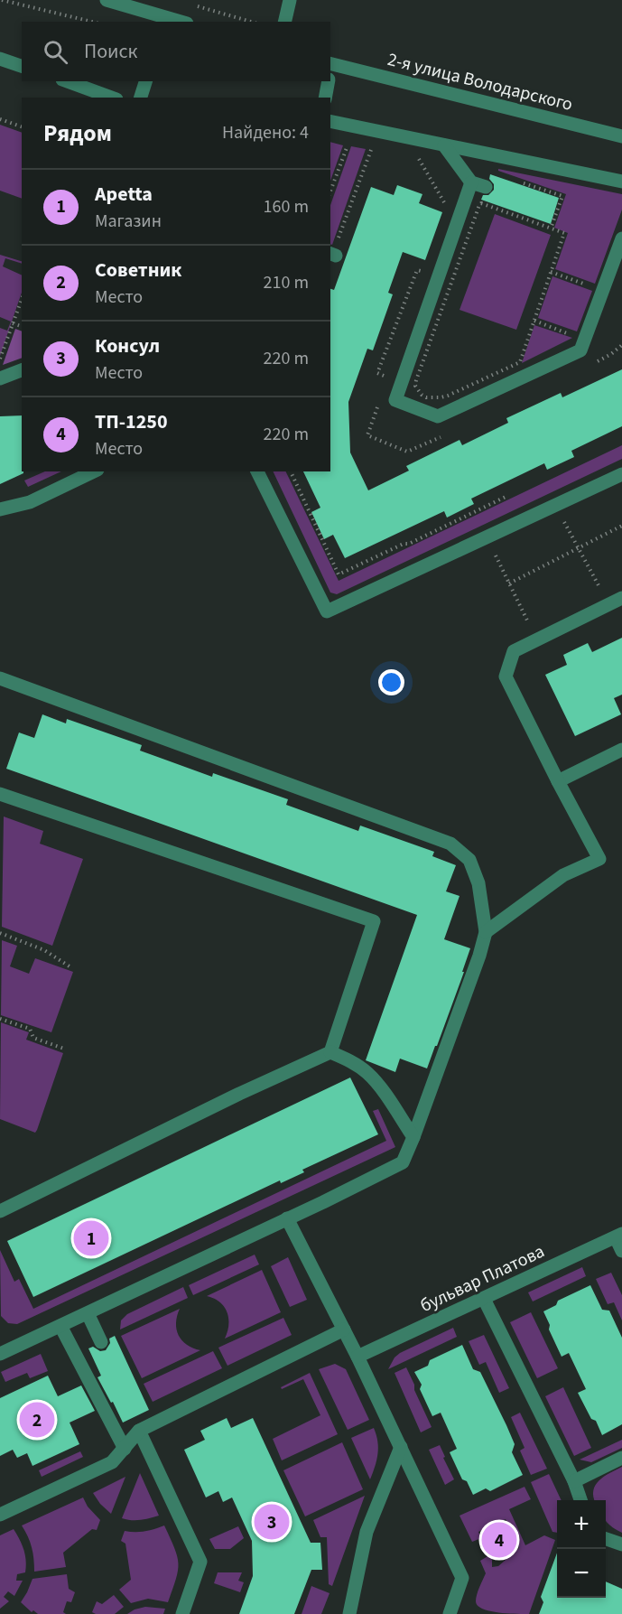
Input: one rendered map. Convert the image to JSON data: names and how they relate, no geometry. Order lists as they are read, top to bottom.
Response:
{
  "streets": {
    "street": ["2-я улица Володарского", "бульвар Платова"]
  },
  "page": {
    "search": "Поиск",
    "heading": ["Рядом", "Найдено: 4"],
    "list": [
      {
        "mark": "1",
        "name": "Apetta",
        "note": "Магазин",
        "value": "160 m"
      },
      {
        "mark": "2",
        "name": "Советник",
        "note": "Место",
        "value": "210 m"
      },
      {
        "mark": "3",
        "name": "Консул",
        "note": "Место",
        "value": "220 m"
      },
      {
        "mark": "4",
        "name": "ТП-1250",
        "note": "Место",
        "value": "220 m"
      }
    ],
    "pins": [
      "1",
      "2",
      "3",
      "4"
    ],
    "map_buttons": ["+", "−"]
  }
}
